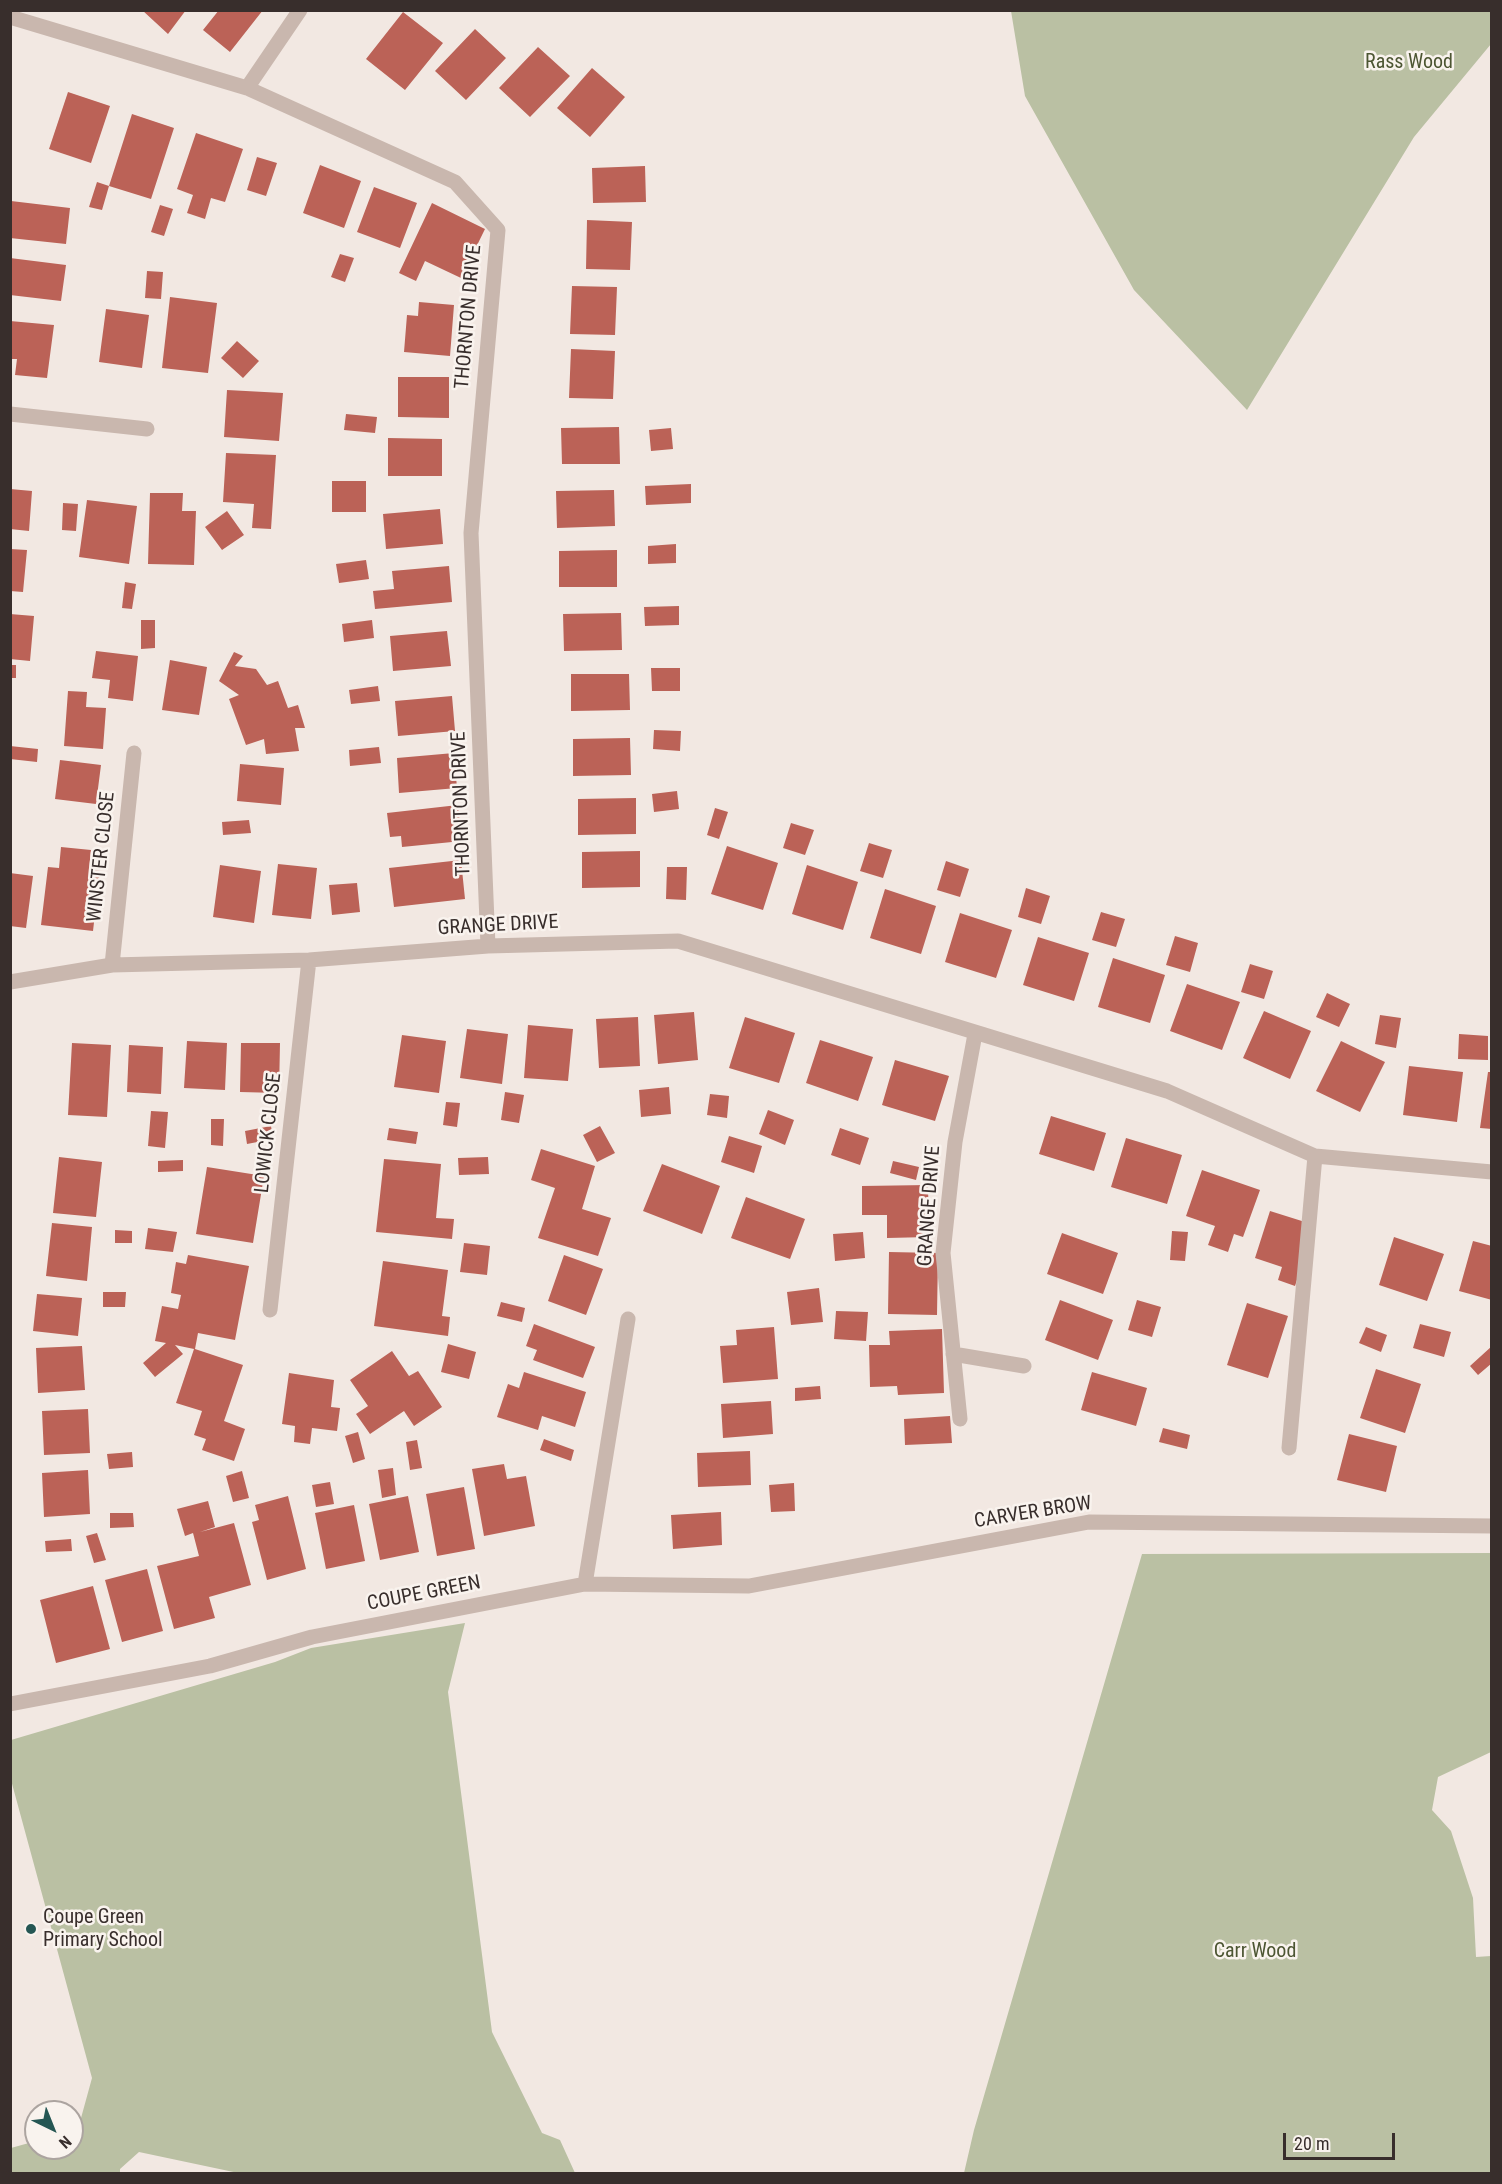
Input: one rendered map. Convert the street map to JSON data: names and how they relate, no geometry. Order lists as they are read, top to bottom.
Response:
{
  "streets": {
    "street": [
      "THORNTON DRIVE",
      "WINSTER CLOSE",
      "GRANGE DRIVE",
      "LOWICK CLOSE",
      "CARVER BROW",
      "COUPE GREEN"
    ]
  },
  "crossings": [
    ["THORNTON DRIVE", "GRANGE DRIVE"],
    ["WINSTER CLOSE", "GRANGE DRIVE"],
    ["GRANGE DRIVE", "LOWICK CLOSE"],
    ["CARVER BROW", "COUPE GREEN"]
  ],
  "parks": ["Rass Wood", "Carr Wood"],
  "places": ["Coupe Green Primary School"],
  "scale_bar": "20 m",
  "north": "bottom right"
}
